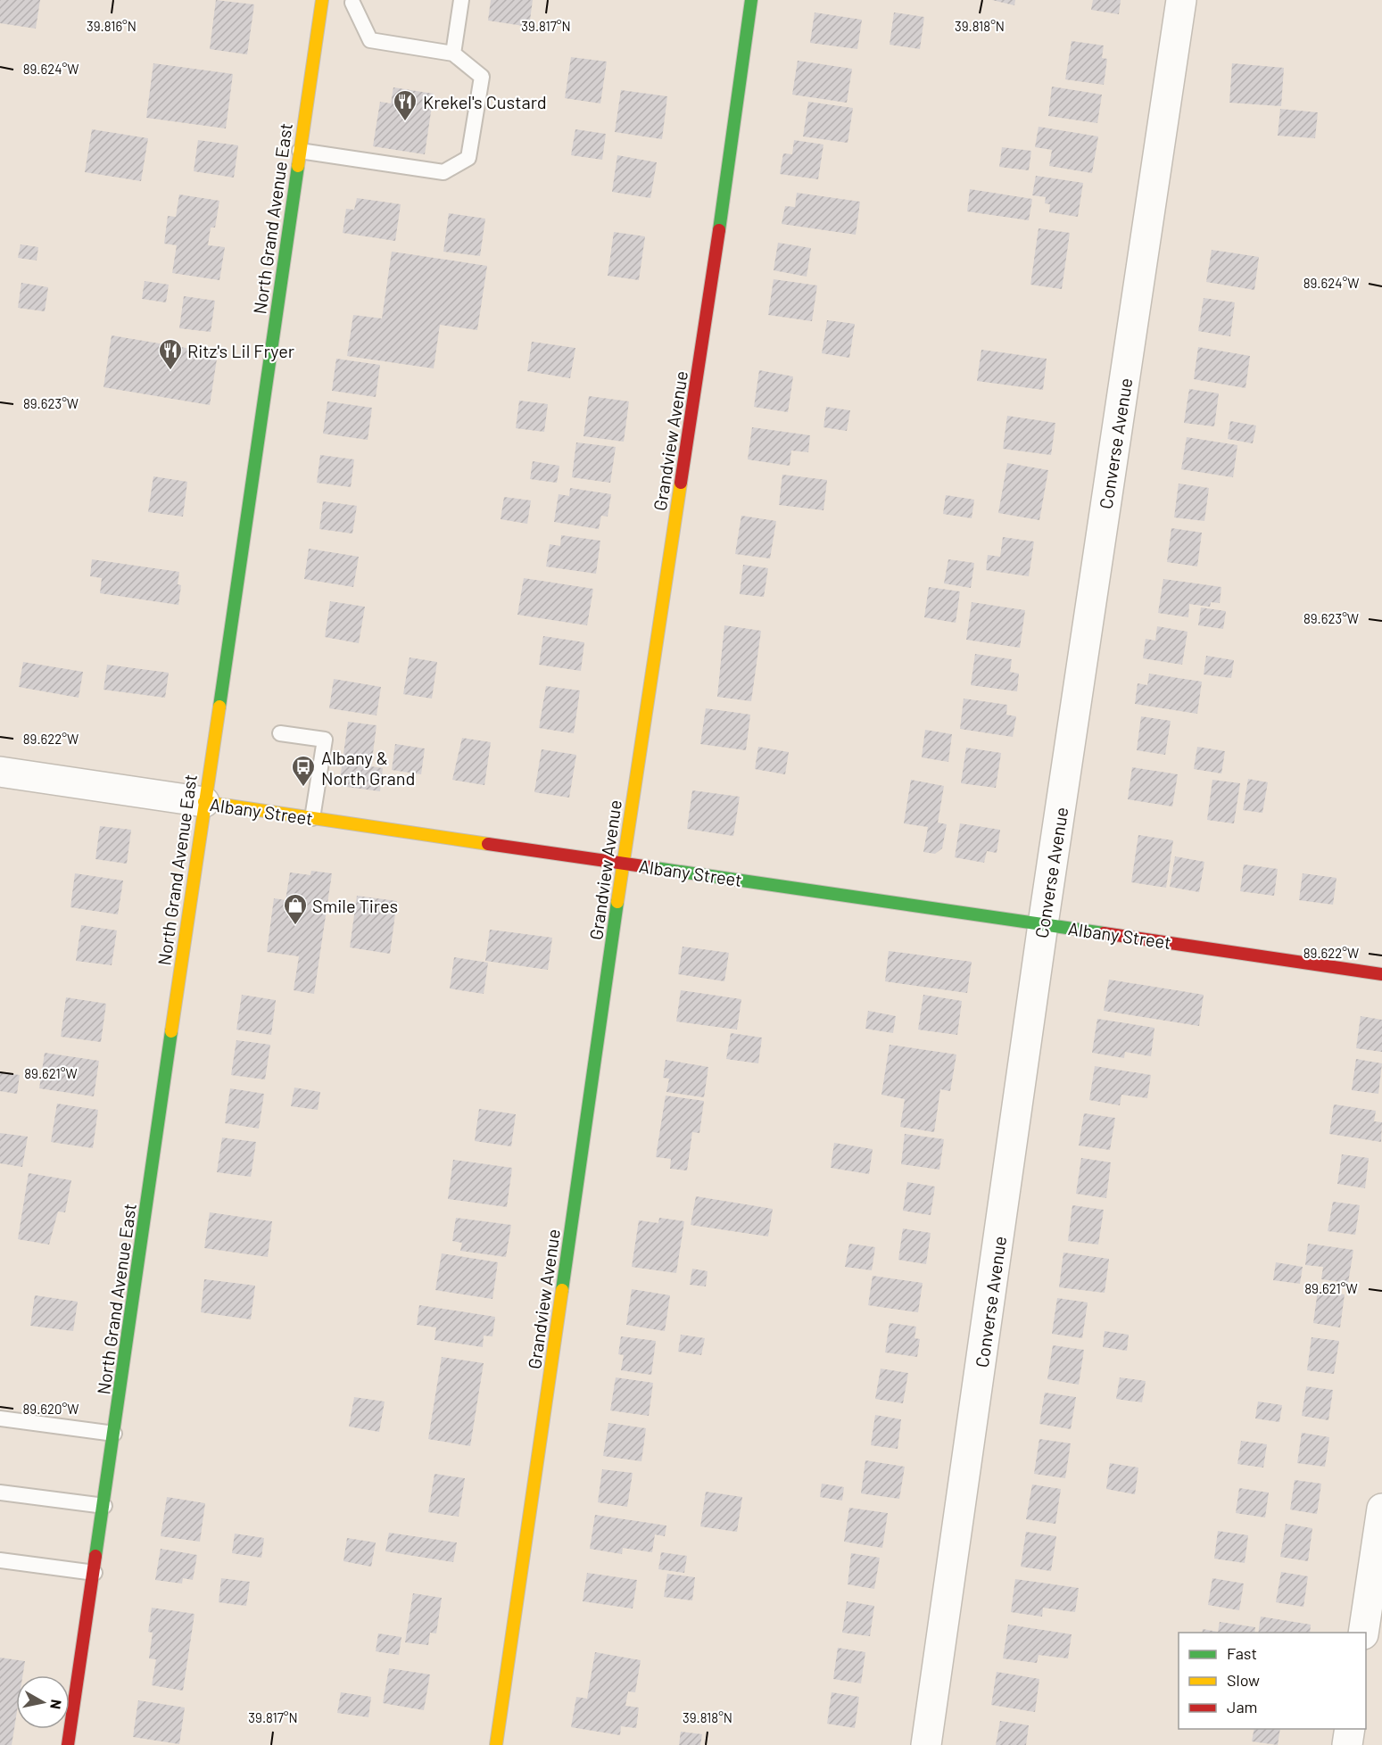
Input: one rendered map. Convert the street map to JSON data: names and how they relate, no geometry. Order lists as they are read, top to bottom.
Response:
{
  "streets": {
    "street": [
      "North Grand Avenue East",
      "Grandview Avenue",
      "Converse Avenue",
      "Albany Street"
    ]
  },
  "crossings": [
    ["North Grand Avenue East", "Albany Street"],
    ["Grandview Avenue", "Albany Street"],
    ["Converse Avenue", "Albany Street"]
  ],
  "places": {
    "restaurant": ["Krekel's Custard", "Ritz's Lil Fryer"],
    "bus stop": ["Albany & North Grand"],
    "shop": ["Smile Tires"]
  },
  "legend": ["Fast", "Slow", "Jam"],
  "north": "right",
  "coordinates": [
    "39.816°N",
    "39.817°N",
    "39.818°N",
    "89.624°W",
    "89.623°W",
    "89.622°W",
    "89.621°W",
    "89.620°W"
  ]
}
